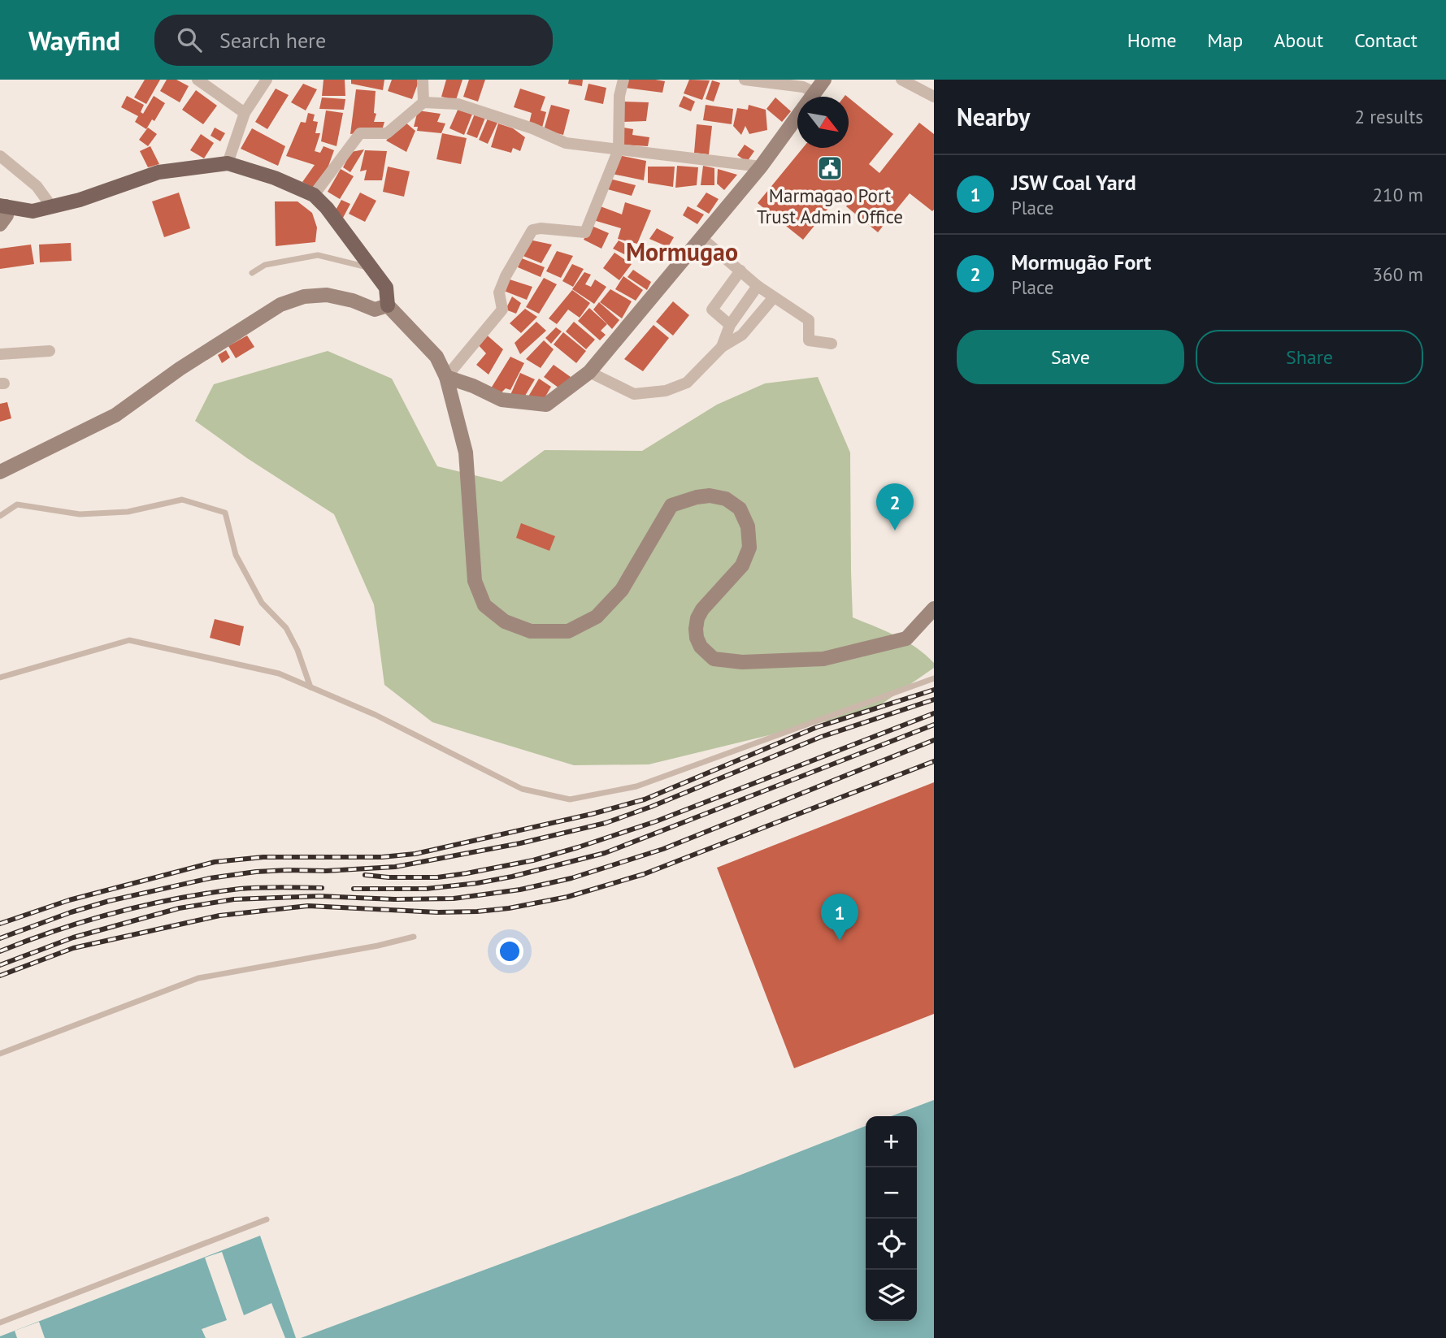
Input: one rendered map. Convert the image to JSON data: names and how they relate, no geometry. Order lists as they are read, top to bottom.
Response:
{
  "districts": ["Mormugao"],
  "places": {
    "public building": ["Marmagao Port Trust Admin Office"]
  },
  "north": "bottom right",
  "page": {
    "header": "Wayfind",
    "search": "Search here",
    "nav": [
      "Home",
      "Map",
      "About",
      "Contact"
    ],
    "heading": ["Nearby", "2 results"],
    "list": [
      {
        "mark": "1",
        "name": "JSW Coal Yard",
        "note": "Place",
        "value": "210 m"
      },
      {
        "mark": "2",
        "name": "Mormugão Fort",
        "note": "Place",
        "value": "360 m"
      }
    ],
    "buttons": ["Save", "Share"],
    "pins": ["2", "1"],
    "map_buttons": ["+", "−"]
  }
}
